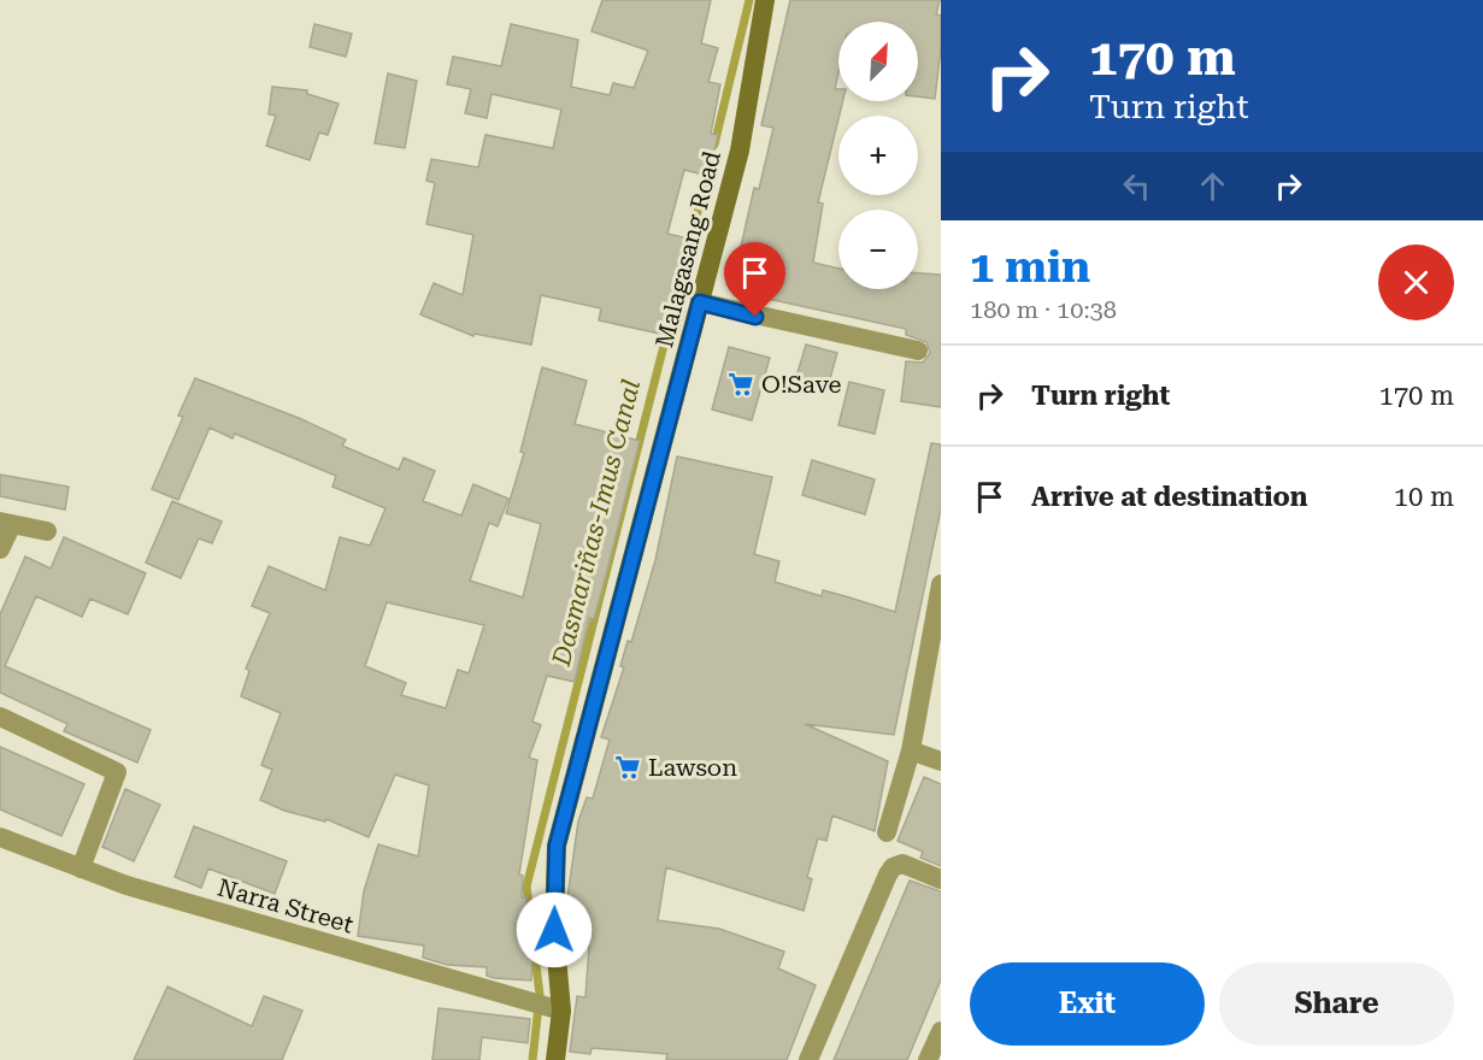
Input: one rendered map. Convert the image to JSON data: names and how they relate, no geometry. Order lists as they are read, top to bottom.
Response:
{
  "streets": {
    "main road": ["Malagasang Road"],
    "street": ["Narra Street"]
  },
  "crossings": [
    ["Malagasang Road", "Narra Street"]
  ],
  "water": ["Dasmariñas-Imus Canal"],
  "places": {
    "supermarket": ["O!Save", "Lawson"]
  },
  "north": "top right",
  "page": {
    "turn": ["170 m", "Turn right"],
    "map_buttons": ["+", "−"],
    "heading": ["1 min", "180 m · 10:38"],
    "list": [
      {
        "name": "Turn right",
        "value": "170 m"
      },
      {
        "name": "Arrive at destination",
        "value": "10 m"
      }
    ],
    "buttons": ["Exit", "Share"]
  }
}
